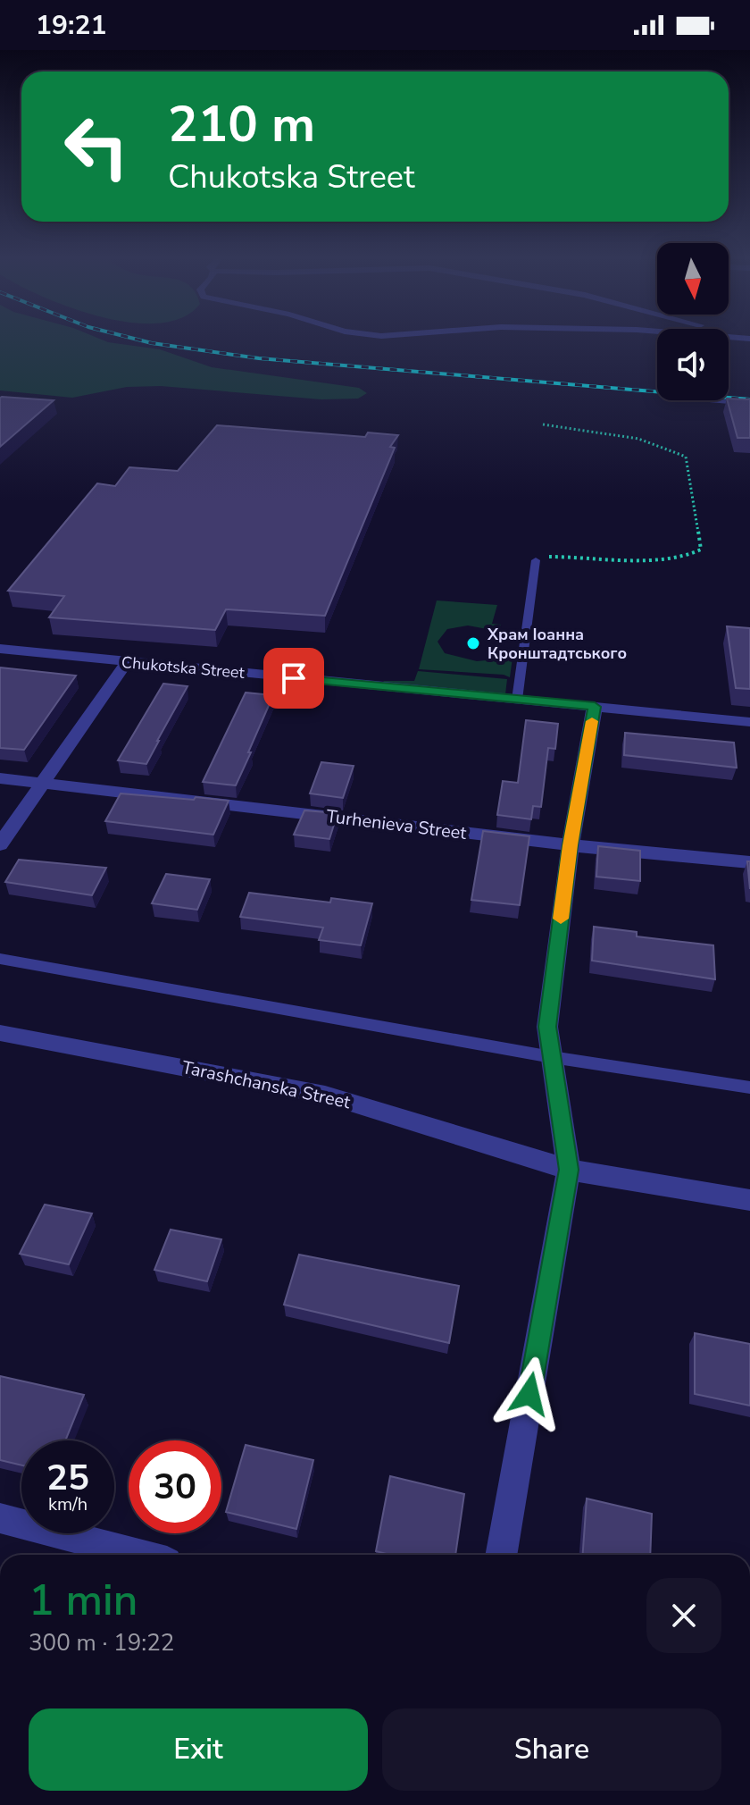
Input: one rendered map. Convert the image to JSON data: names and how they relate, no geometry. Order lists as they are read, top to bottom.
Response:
{
  "streets": {
    "street": ["Chukotska Street", "Turhenieva Street", "Tarashchanska Street"]
  },
  "places": ["Храм Іоанна Кронштадтського"],
  "north": "bottom",
  "page": {
    "status": "19:21",
    "turn": ["210 m", "Chukotska Street"],
    "speed": "25 km/h",
    "limit": "30",
    "heading": ["1 min", "300 m · 19:22"],
    "buttons": ["Exit", "Share"]
  }
}
